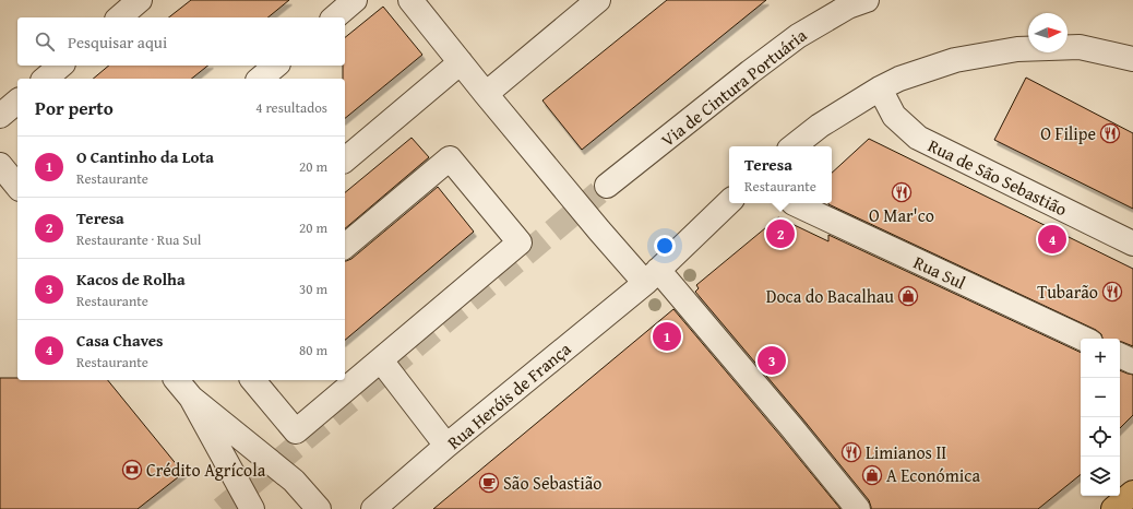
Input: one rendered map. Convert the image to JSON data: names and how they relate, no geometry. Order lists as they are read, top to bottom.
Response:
{
  "streets": {
    "street": [
      "Via de Cintura Portuária",
      "Rua de São Sebastião",
      "Rua Sul",
      "Rua Heróis de França"
    ]
  },
  "places": {
    "restaurant": [
      "O Filipe",
      "O Mar'co",
      "Tubarão",
      "Limianos II"
    ],
    "shop": ["Doca do Bacalhau", "A Económica"],
    "bank": ["Crédito Agrícola"],
    "cafe": ["São Sebastião"]
  },
  "north": "right",
  "page": {
    "search": "Pesquisar aqui",
    "heading": ["Por perto", "4 resultados"],
    "list": [
      {
        "mark": "1",
        "name": "O Cantinho da Lota",
        "note": "Restaurante",
        "value": "20 m"
      },
      {
        "mark": "2",
        "name": "Teresa",
        "note": "Restaurante · Rua Sul",
        "value": "20 m"
      },
      {
        "mark": "3",
        "name": "Kacos de Rolha",
        "note": "Restaurante",
        "value": "30 m"
      },
      {
        "mark": "4",
        "name": "Casa Chaves",
        "note": "Restaurante",
        "value": "80 m"
      }
    ],
    "popup": ["Teresa", "Restaurante"],
    "pins": [
      "2",
      "4",
      "1",
      "3"
    ],
    "map_buttons": ["+", "−"]
  }
}
